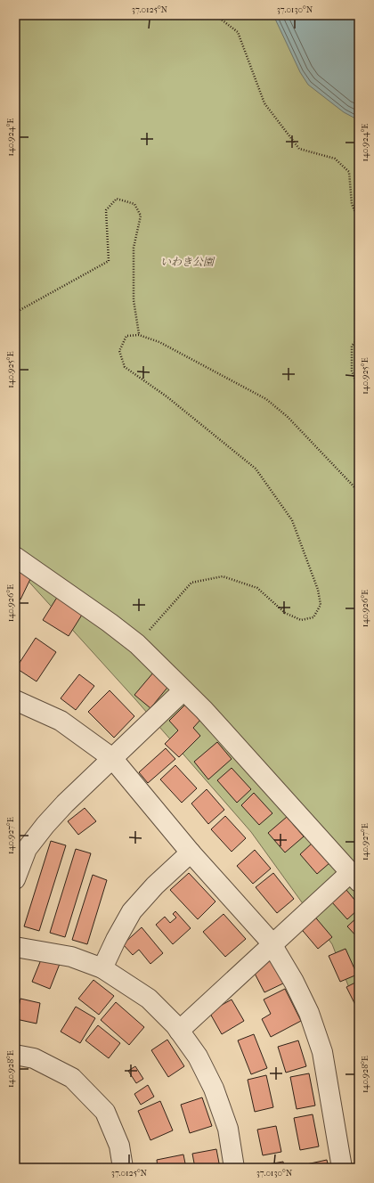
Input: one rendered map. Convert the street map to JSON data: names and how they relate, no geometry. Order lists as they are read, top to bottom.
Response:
{
  "parks": ["いわき公園"],
  "coordinates": [
    "37.0125°N",
    "37.0130°N",
    "140.924°E",
    "140.925°E",
    "140.926°E",
    "140.927°E",
    "140.928°E"
  ]
}
